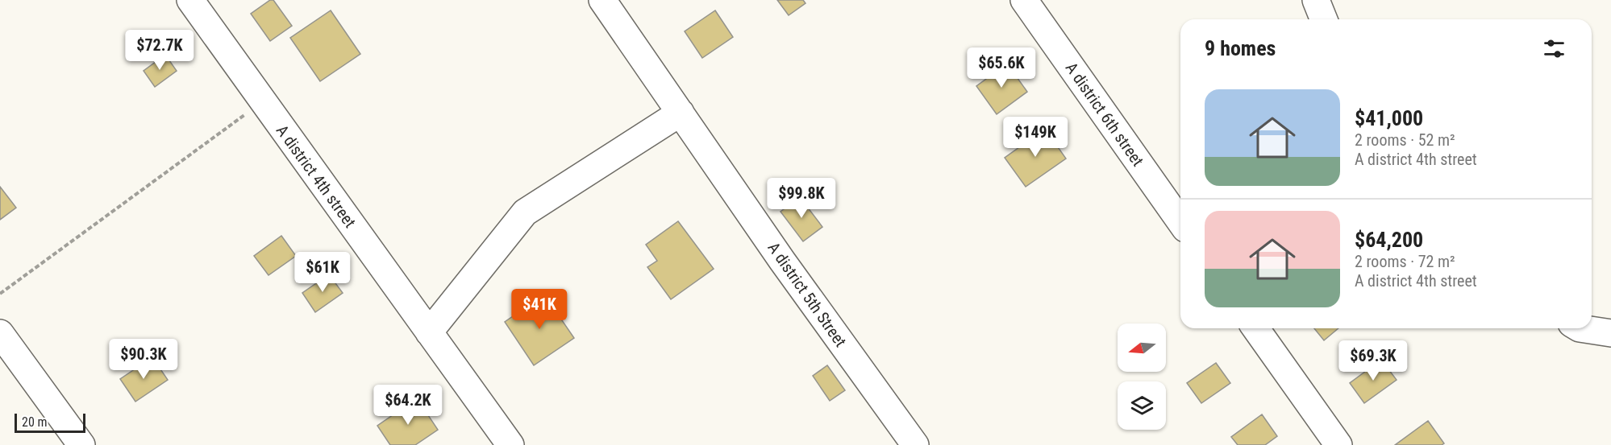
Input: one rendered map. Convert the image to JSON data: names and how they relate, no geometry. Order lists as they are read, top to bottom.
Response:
{
  "streets": {
    "street": ["A district 6th street", "A district 4th street", "A district 5th Street"]
  },
  "scale_bar": "20 m",
  "north": "left",
  "page": {
    "heading": "9 homes",
    "price": [
      "$72.7K",
      "$65.6K",
      "$149K",
      "$99.8K",
      "$61K",
      "$41K",
      "$90.3K",
      "$69.3K",
      "$64.2K"
    ],
    "list": [
      {
        "name": "$41,000",
        "note": "2 rooms · 52 m² · A district 4th street"
      },
      {
        "name": "$64,200",
        "note": "2 rooms · 72 m² · A district 4th street"
      }
    ],
    "scale": "20 m"
  }
}
